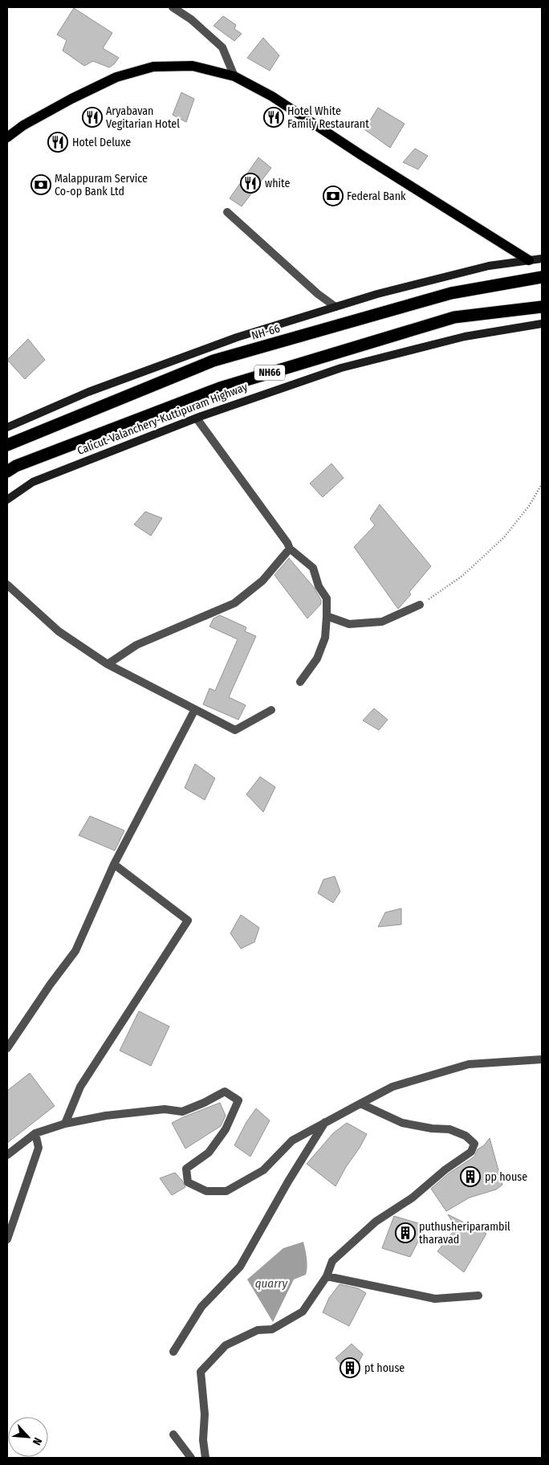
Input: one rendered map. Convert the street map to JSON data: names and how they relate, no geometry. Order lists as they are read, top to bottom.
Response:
{
  "streets": {
    "highway": ["NH-66", "NH66", "Calicut-Valanchery-Kuttipuram Highway"]
  },
  "water": ["quarry"],
  "places": {
    "restaurant": [
      "Aryabavan Vegitarian Hotel",
      "Hotel White Family Restaurant",
      "Hotel Deluxe",
      "white"
    ],
    "bank": ["Malappuram Service Co-op Bank Ltd", "Federal Bank"],
    "building": ["pp house", "puthusheriparambil tharavad", "pt house"]
  },
  "north": "bottom right"
}
